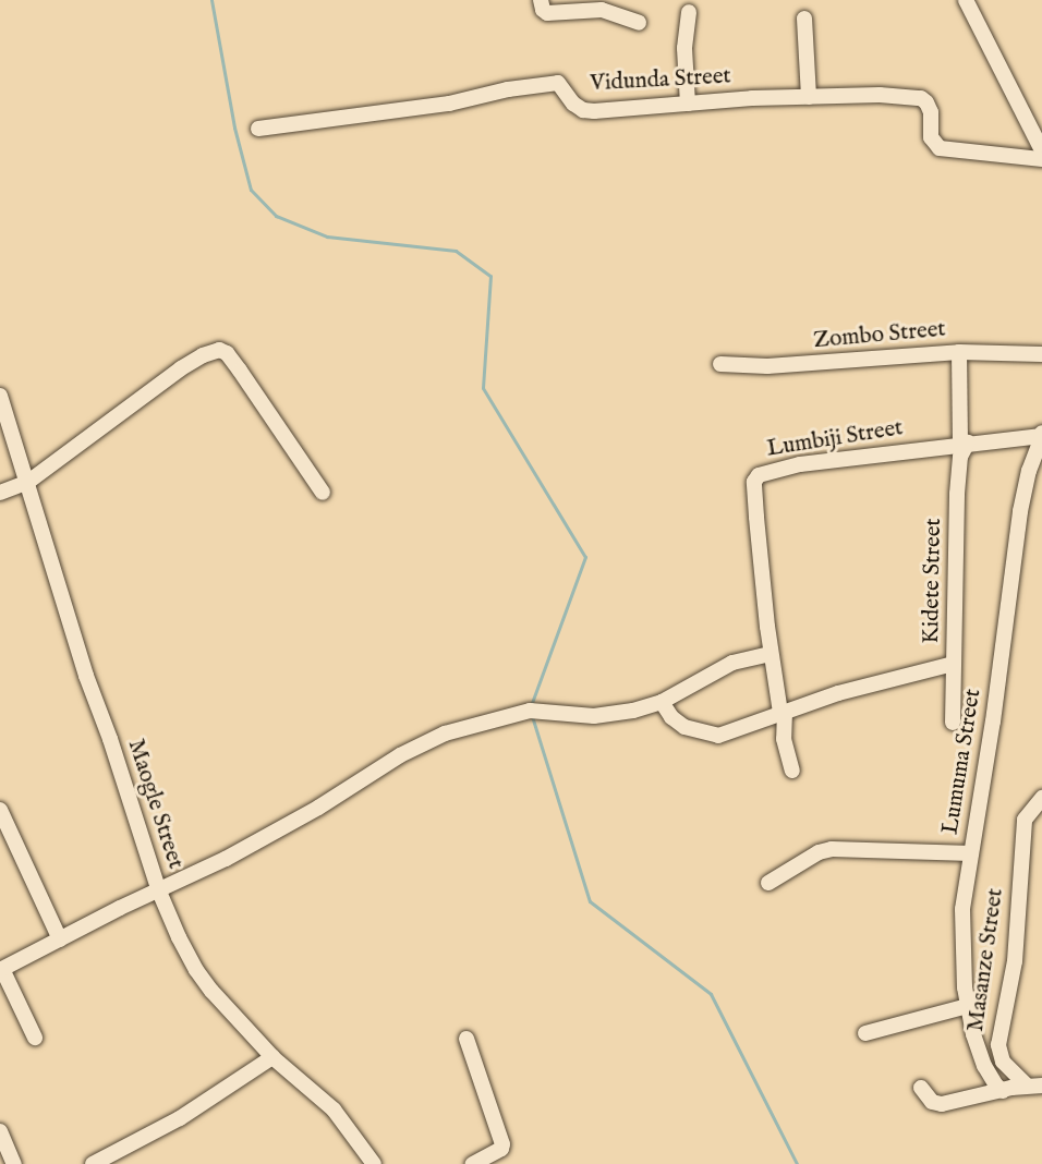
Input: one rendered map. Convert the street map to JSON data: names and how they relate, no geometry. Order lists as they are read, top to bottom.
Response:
{
  "streets": {
    "street": [
      "Vidunda Street",
      "Zombo Street",
      "Lumbiji Street",
      "Kidete Street",
      "Lumuma Street",
      "Maogle Street",
      "Masanze Street"
    ]
  },
  "crossings": [
    ["Zombo Street", "Kidete Street"],
    ["Lumbiji Street", "Kidete Street"],
    ["Lumbiji Street", "Lumuma Street"]
  ]
}
